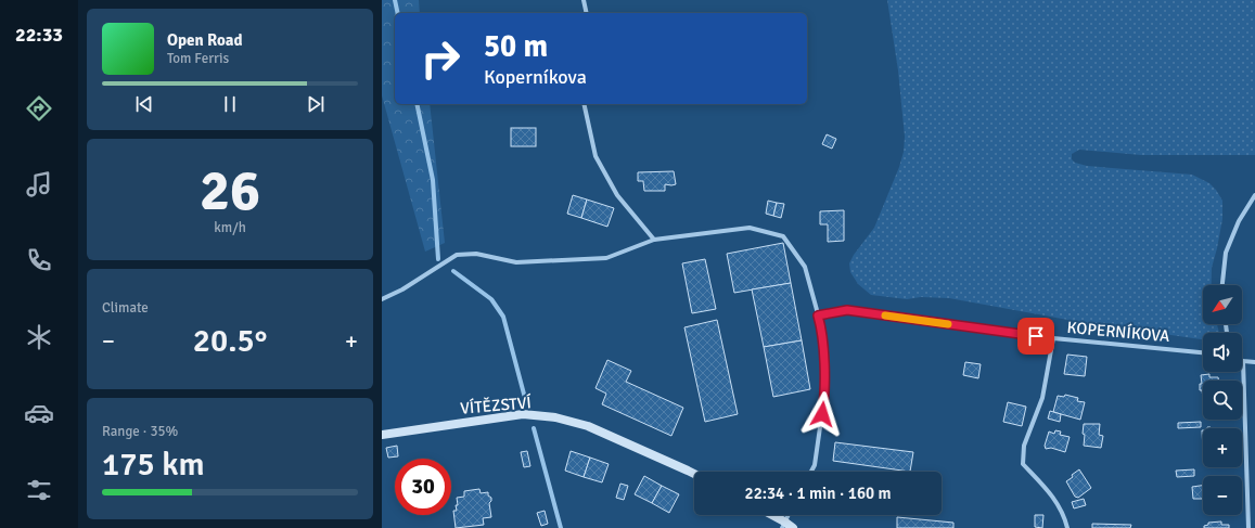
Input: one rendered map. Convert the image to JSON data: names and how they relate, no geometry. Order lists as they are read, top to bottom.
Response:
{
  "streets": {
    "main road": ["VÍTĚZSTVÍ"],
    "street": ["KOPERNÍKOVA"]
  },
  "north": "bottom left",
  "page": {
    "tabs": "22:33",
    "turn": ["50 m", "Koperníkova"],
    "song": ["Open Road", "Tom Ferris"],
    "tile": [
      ["26", "km/h"],
      "Climate",
      ["Range · 35%", "175 km"]
    ],
    "map_buttons": ["+", "−"],
    "heat": ["−", "20.5°", "+"],
    "limit": "30",
    "trip": "22:34 · 1 min · 160 m"
  }
}
